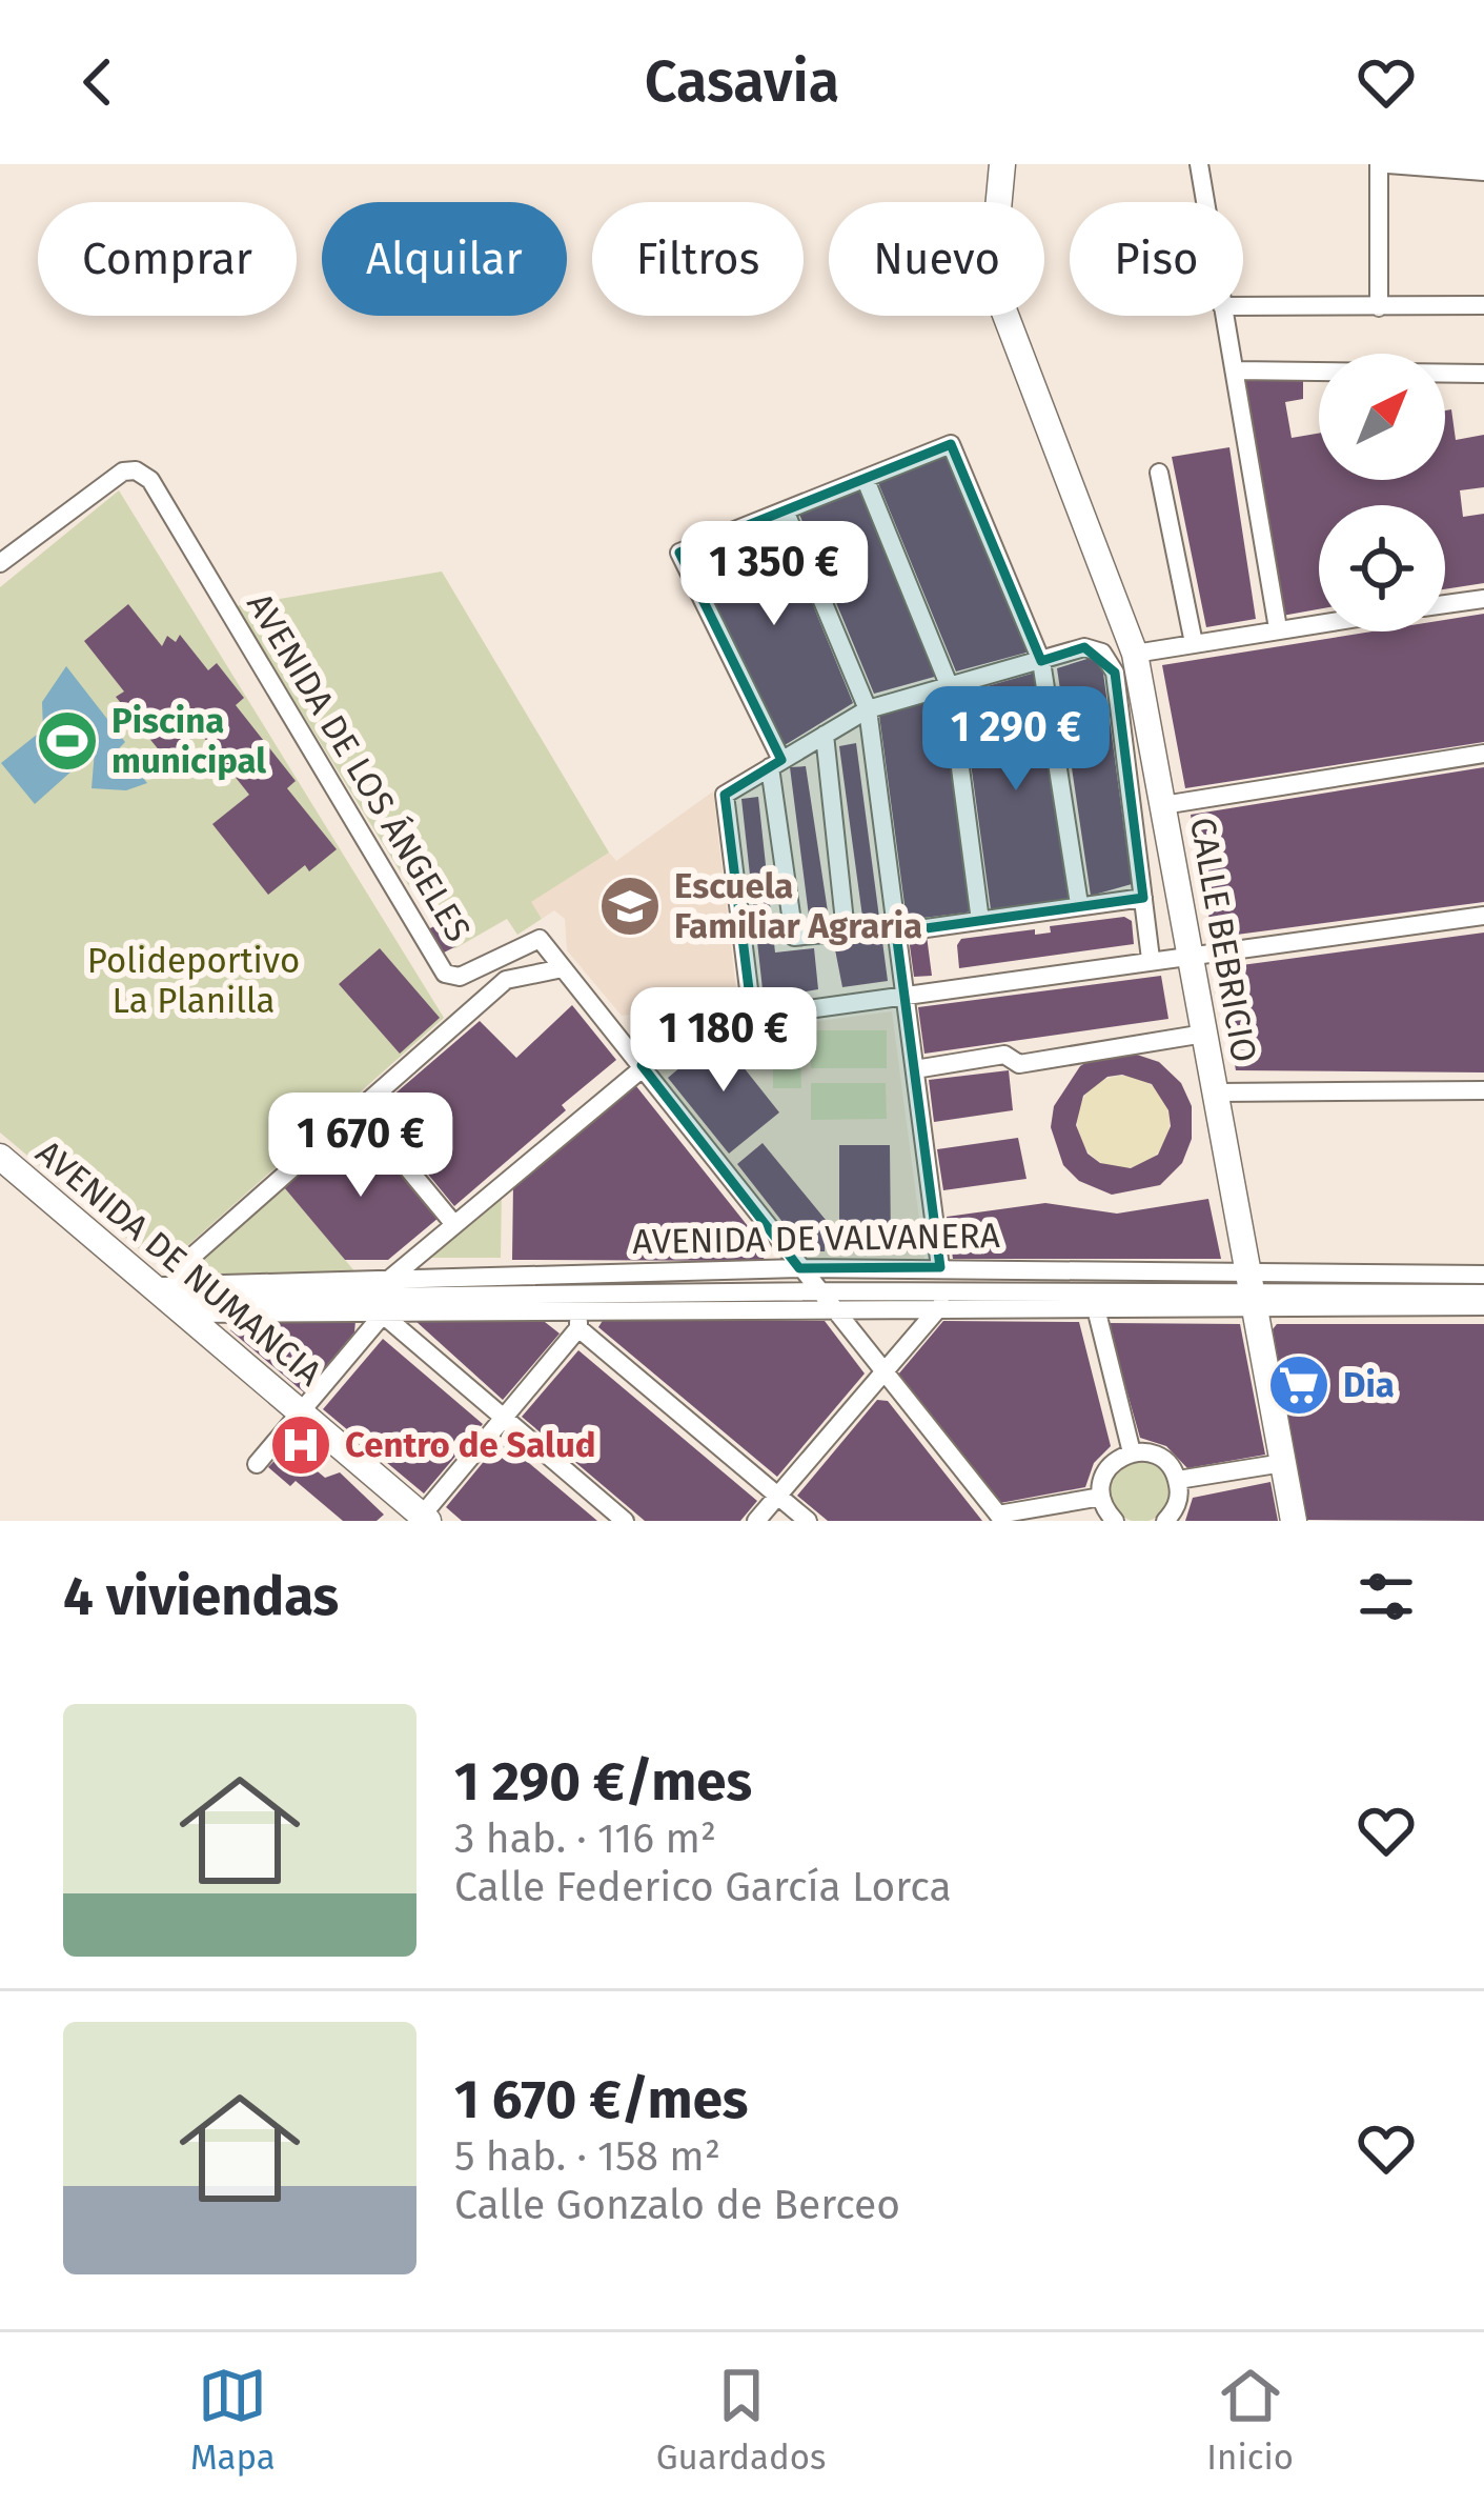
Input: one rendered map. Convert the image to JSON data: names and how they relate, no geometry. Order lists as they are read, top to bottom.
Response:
{
  "streets": {
    "street": [
      "AVENIDA DE LOS ÁNGELES",
      "CALLE BEBRICIO",
      "AVENIDA DE VALVANERA",
      "AVENIDA DE NUMANCIA"
    ]
  },
  "crossings": [
    ["AVENIDA DE LOS ÁNGELES", "AVENIDA DE VALVANERA"],
    ["CALLE BEBRICIO", "AVENIDA DE VALVANERA"],
    ["AVENIDA DE VALVANERA", "AVENIDA DE NUMANCIA"]
  ],
  "parks": ["Polideportivo La Planilla"],
  "places": {
    "sports": ["Piscina municipal"],
    "school or university": ["Escuela Familiar Agraria"],
    "supermarket": ["Dia"],
    "hospital": ["Centro de Salud"]
  },
  "north": "top right",
  "page": {
    "header": "Casavia",
    "chip": [
      "Comprar",
      "Alquilar",
      "Filtros",
      "Nuevo",
      "Piso"
    ],
    "price": [
      "1 350 €",
      "1 290 €",
      "1 180 €",
      "1 670 €"
    ],
    "heading": "4 viviendas",
    "list": [
      {
        "name": "1 290 €/mes",
        "note": "3 hab. · 116 m² · Calle Federico García Lorca"
      },
      {
        "name": "1 670 €/mes",
        "note": "5 hab. · 158 m² · Calle Gonzalo de Berceo"
      }
    ],
    "tabs": ["Mapa", "Guardados", "Inicio"]
  }
}
